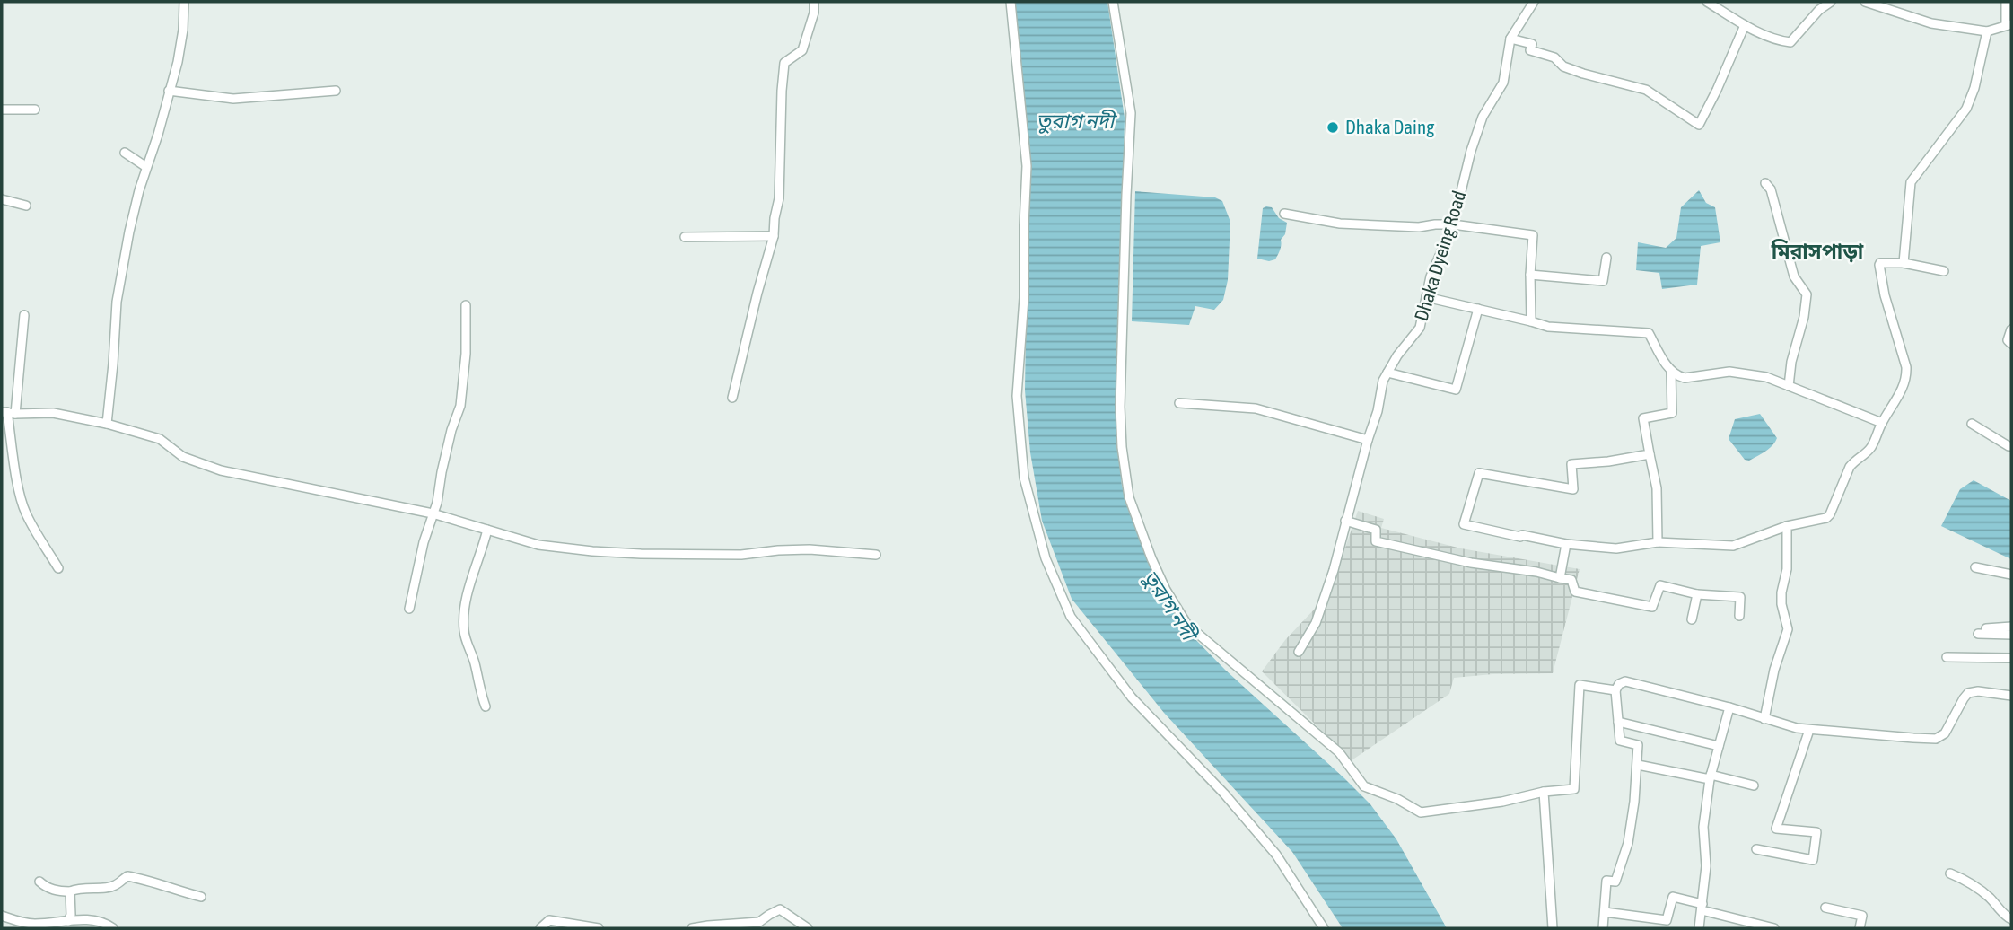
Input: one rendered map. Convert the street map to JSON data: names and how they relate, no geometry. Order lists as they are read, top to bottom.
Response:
{
  "streets": {
    "street": ["Dhaka Dyeing Road"]
  },
  "districts": ["মিরাসপাড়া"],
  "water": ["তুরাগ নদী"],
  "places": ["Dhaka Daing"]
}
